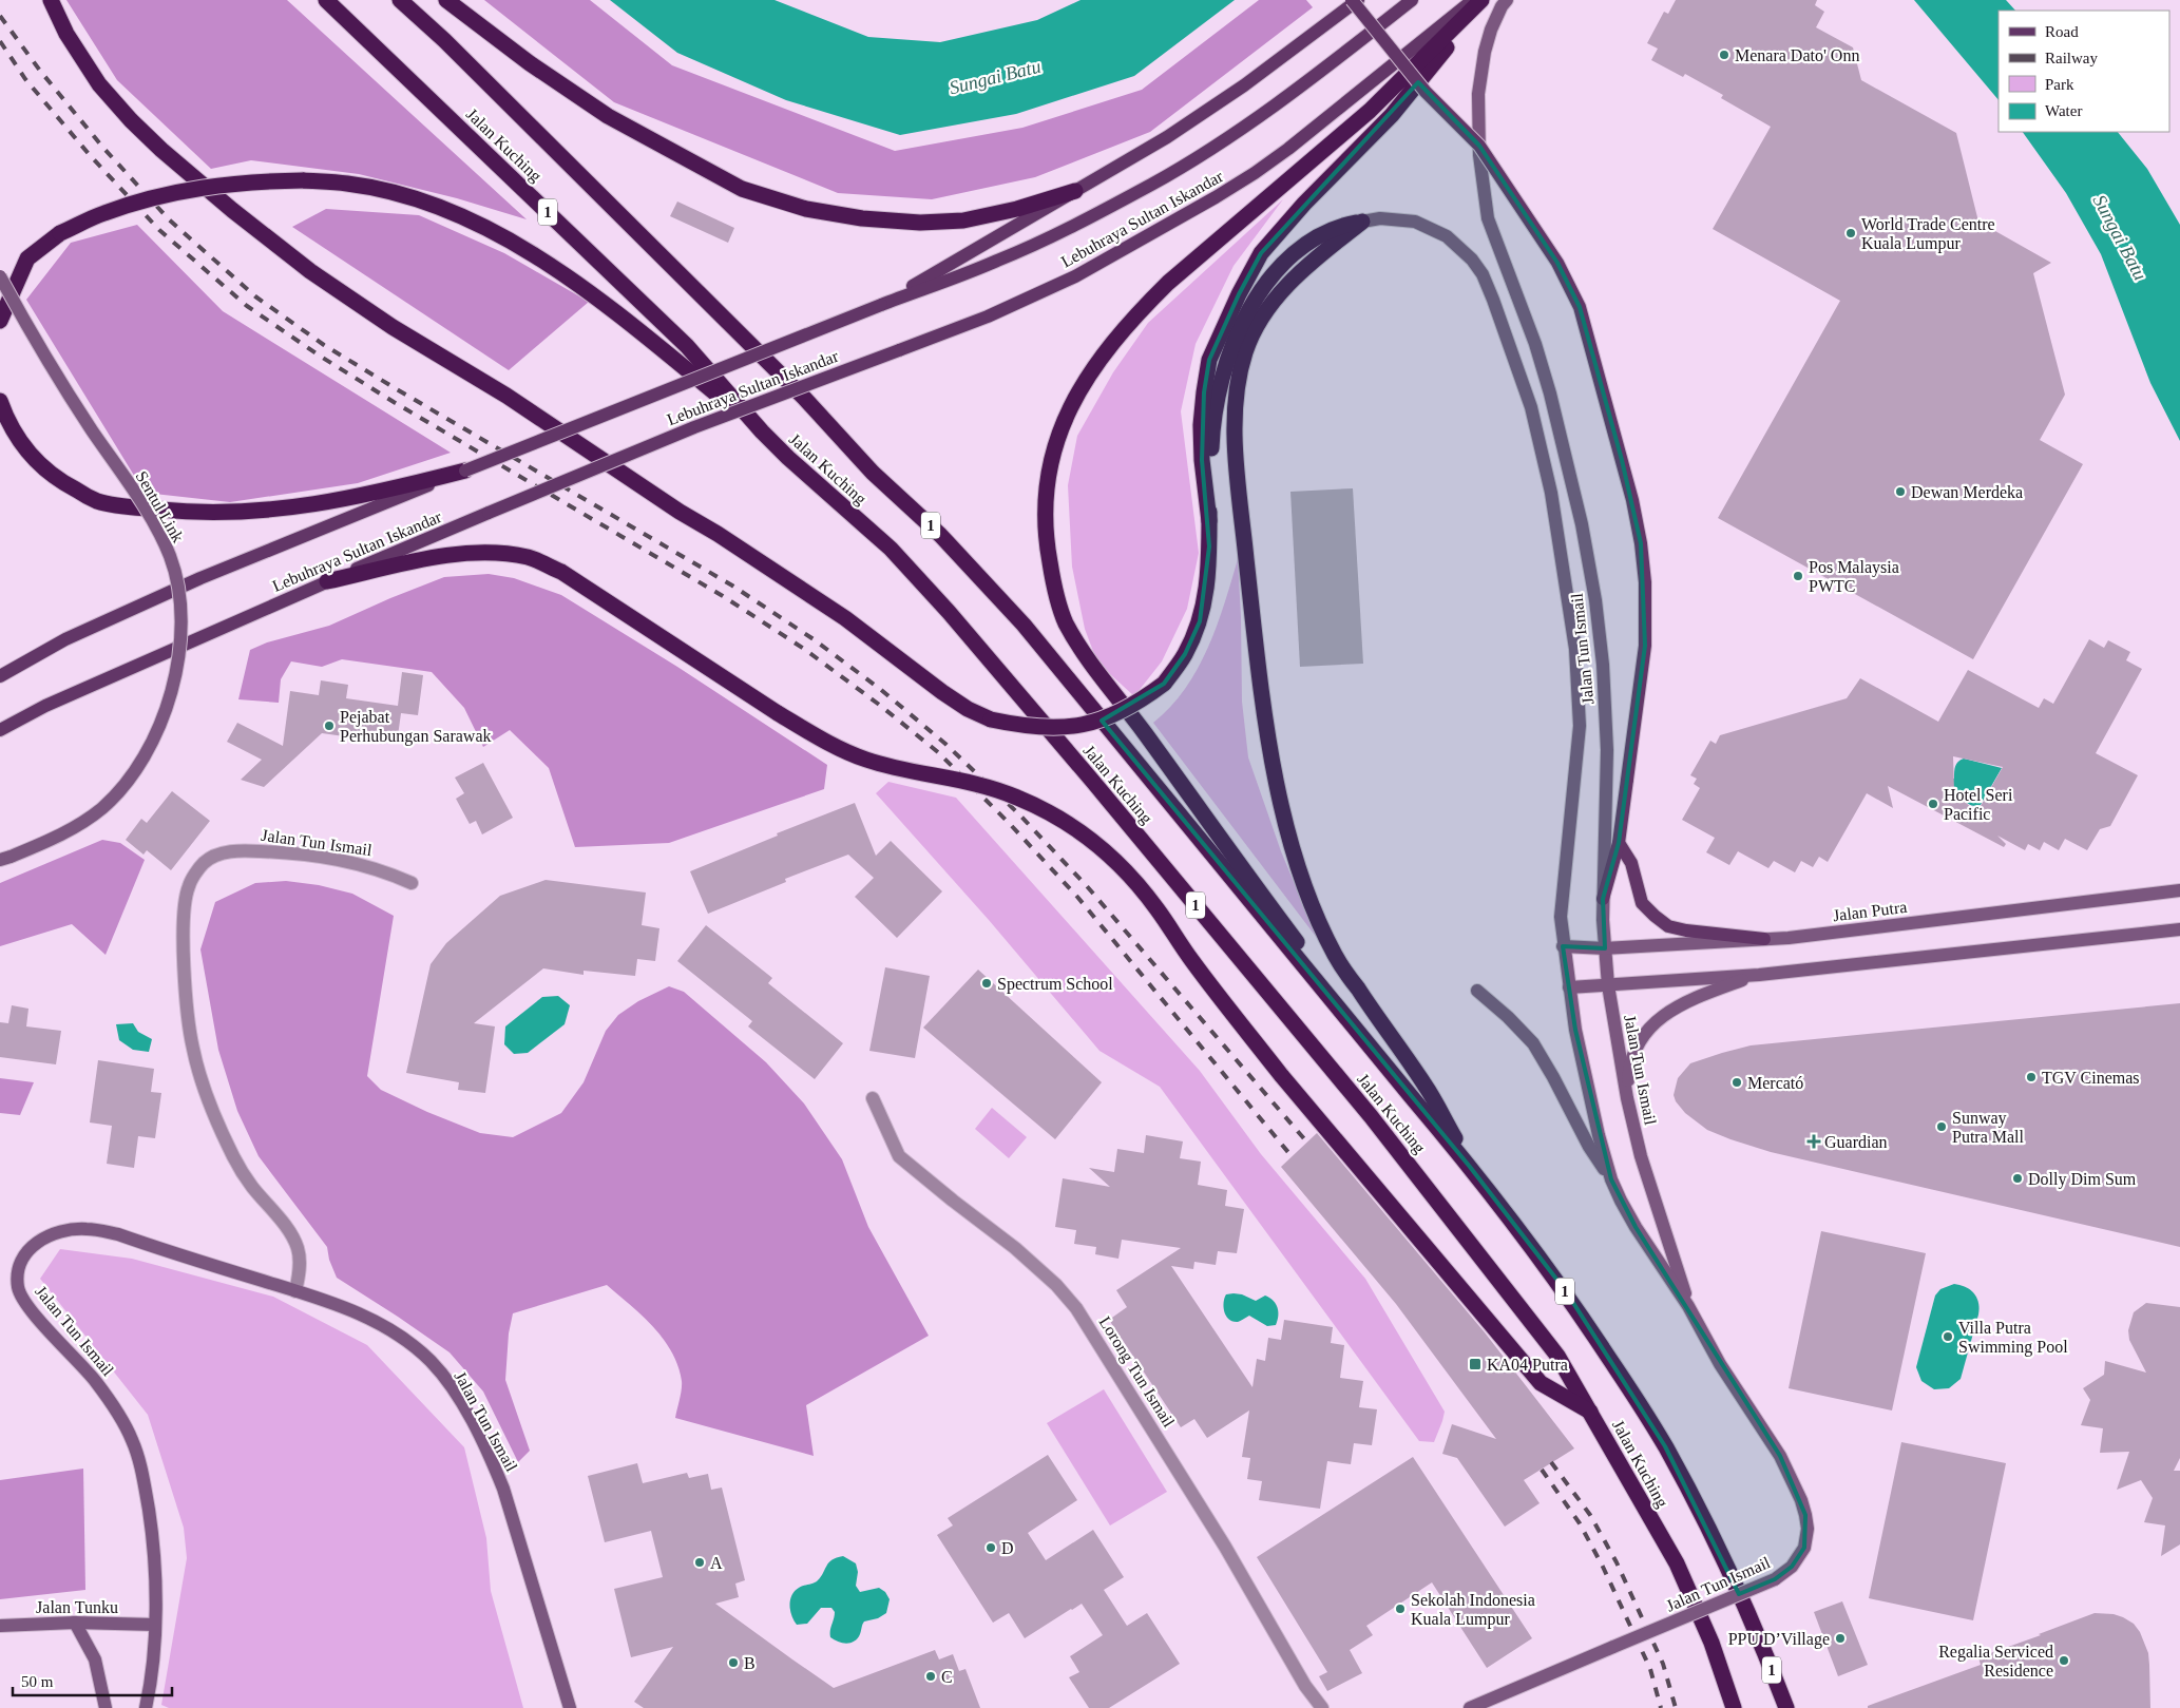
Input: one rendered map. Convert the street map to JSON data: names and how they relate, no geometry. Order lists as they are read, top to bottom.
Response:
{
  "streets": {
    "highway": ["Jalan Kuching", "1"],
    "main road": ["Lebuhraya Sultan Iskandar"],
    "street": [
      "Sentul Link",
      "Jalan Tun Ismail",
      "Jalan Putra",
      "Lorong Tun Ismail",
      "Jalan Tunku"
    ]
  },
  "crossings": [
    ["Jalan Tun Ismail", "Jalan Putra"],
    ["Jalan Tun Ismail", "Jalan Tunku"]
  ],
  "water": ["Sungai Batu"],
  "places": {
    "other": [
      "Menara Dato' Onn",
      "World Trade Centre Kuala Lumpur",
      "Dewan Merdeka",
      "Pos Malaysia PWTC",
      "Pejabat Perhubungan Sarawak",
      "Hotel Seri Pacific",
      "Spectrum School",
      "TGV Cinemas",
      "Mercató",
      "Sunway Putra Mall",
      "Dolly Dim Sum",
      "Villa Putra Swimming Pool",
      "D",
      "A",
      "Sekolah Indonesia Kuala Lumpur",
      "PPU D’Village",
      "Regalia Serviced Residence",
      "B",
      "C"
    ],
    "health": ["Guardian"],
    "transit": ["KA04 Putra"]
  },
  "legend": [
    "Road",
    "Railway",
    "Park",
    "Water"
  ],
  "scale_bar": "50 m"
}
